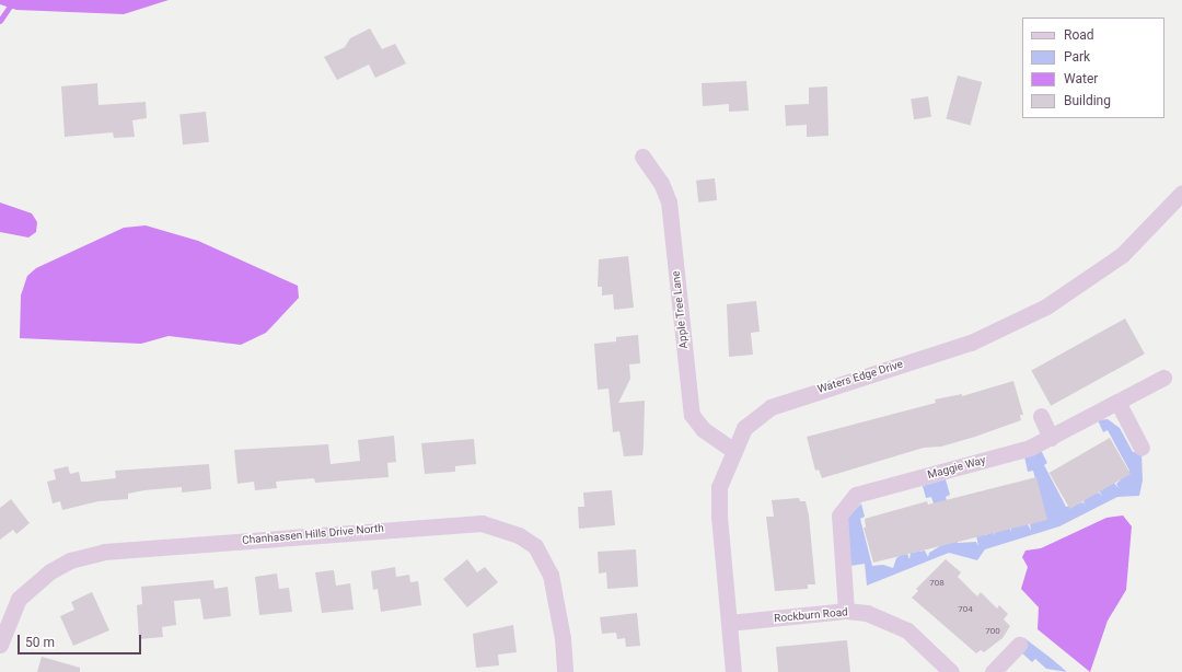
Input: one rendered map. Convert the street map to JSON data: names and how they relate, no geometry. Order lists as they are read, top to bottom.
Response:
{
  "streets": {
    "street": [
      "Apple Tree Lane",
      "Waters Edge Drive",
      "Maggie Way",
      "Chanhassen Hills Drive North",
      "Rockburn Road"
    ]
  },
  "crossings": [
    ["Apple Tree Lane", "Waters Edge Drive"],
    ["Waters Edge Drive", "Rockburn Road"],
    ["Maggie Way", "Rockburn Road"]
  ],
  "house_numbers": ["708", "704", "700"],
  "legend": [
    "Road",
    "Park",
    "Water",
    "Building"
  ],
  "scale_bar": "50 m"
}
